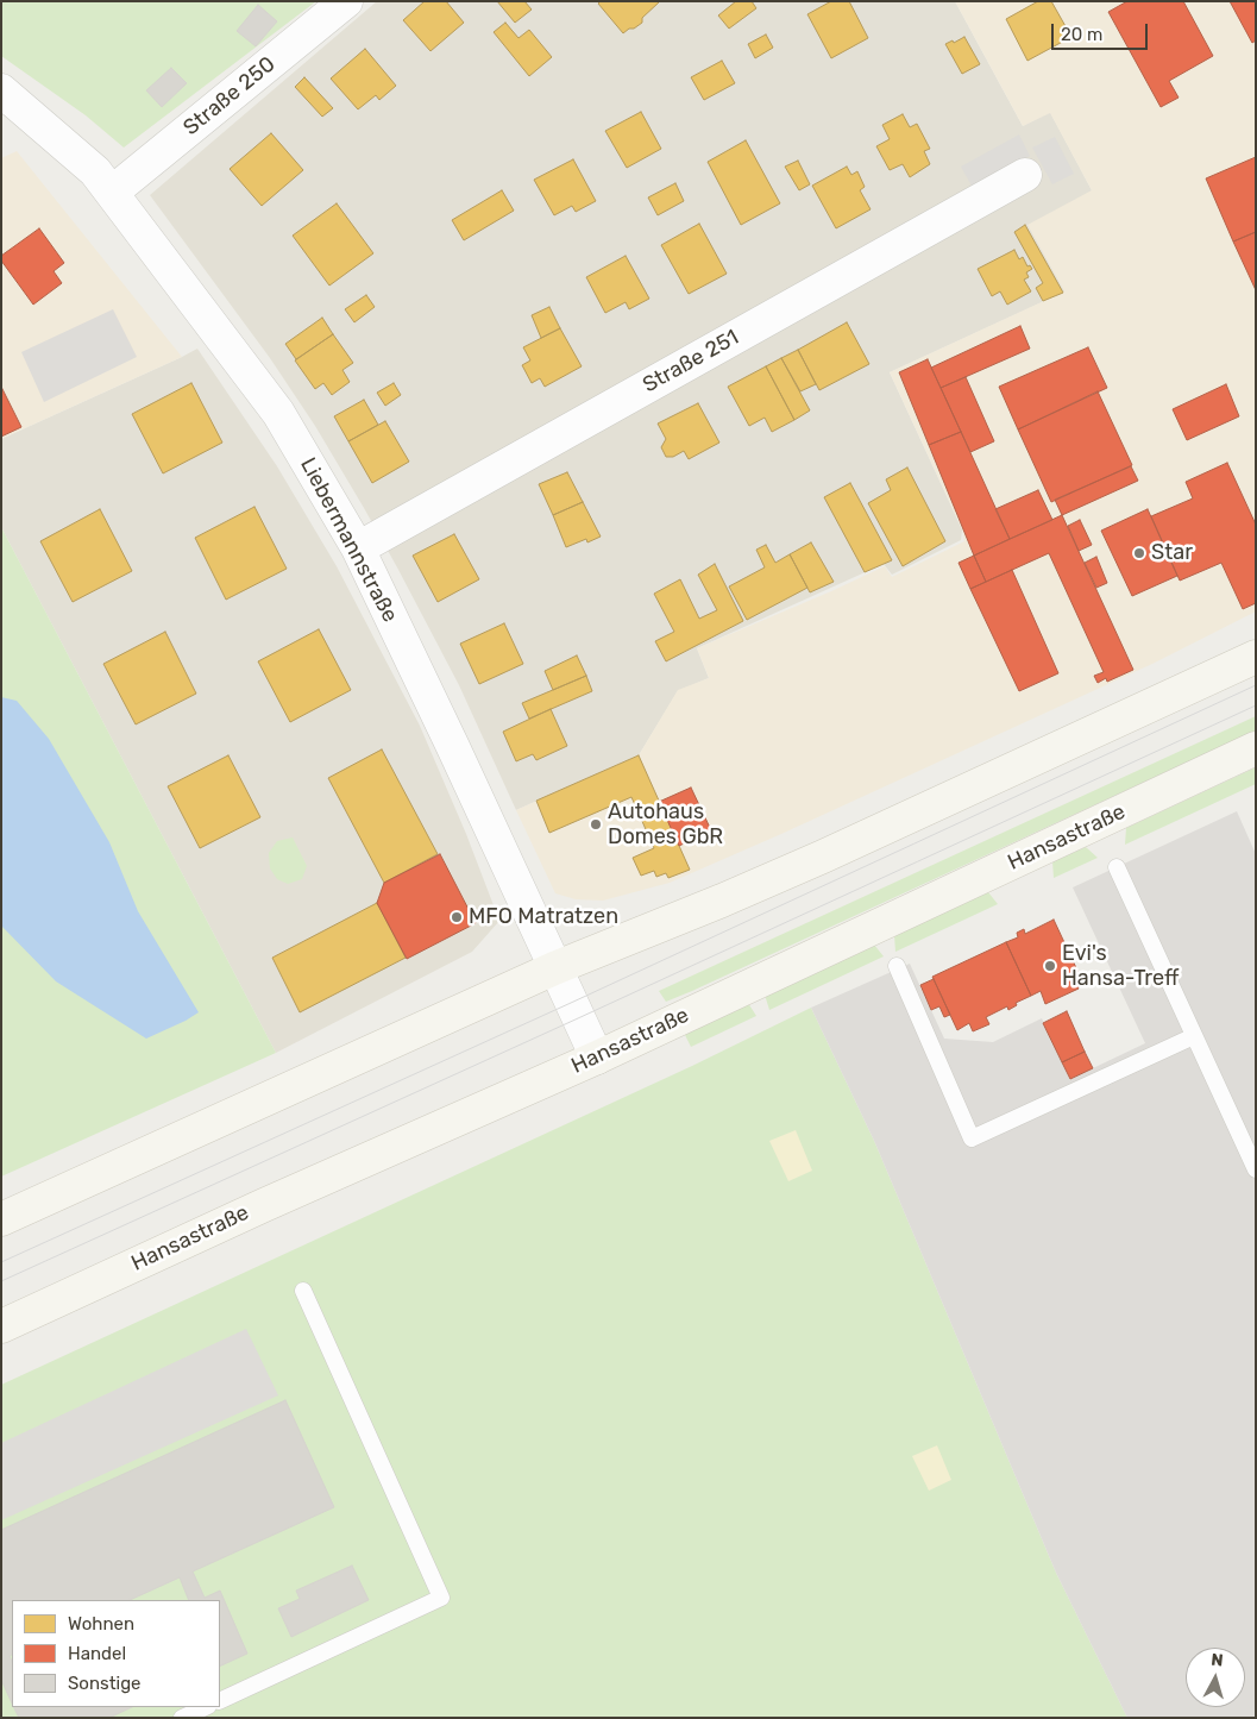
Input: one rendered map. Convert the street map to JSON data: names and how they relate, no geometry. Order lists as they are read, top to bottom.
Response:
{
  "streets": {
    "main road": ["Hansastraße"],
    "street": ["Straße 250", "Straße 251", "Liebermannstraße"]
  },
  "crossings": [
    ["Straße 250", "Liebermannstraße"],
    ["Straße 251", "Liebermannstraße"],
    ["Liebermannstraße", "Hansastraße"]
  ],
  "places": [
    "Star",
    "Autohaus Domes GbR",
    "MFO Matratzen",
    "Evi's Hansa-Treff"
  ],
  "legend": ["Wohnen", "Handel", "Sonstige"],
  "scale_bar": "20 m",
  "north": "top"
}
